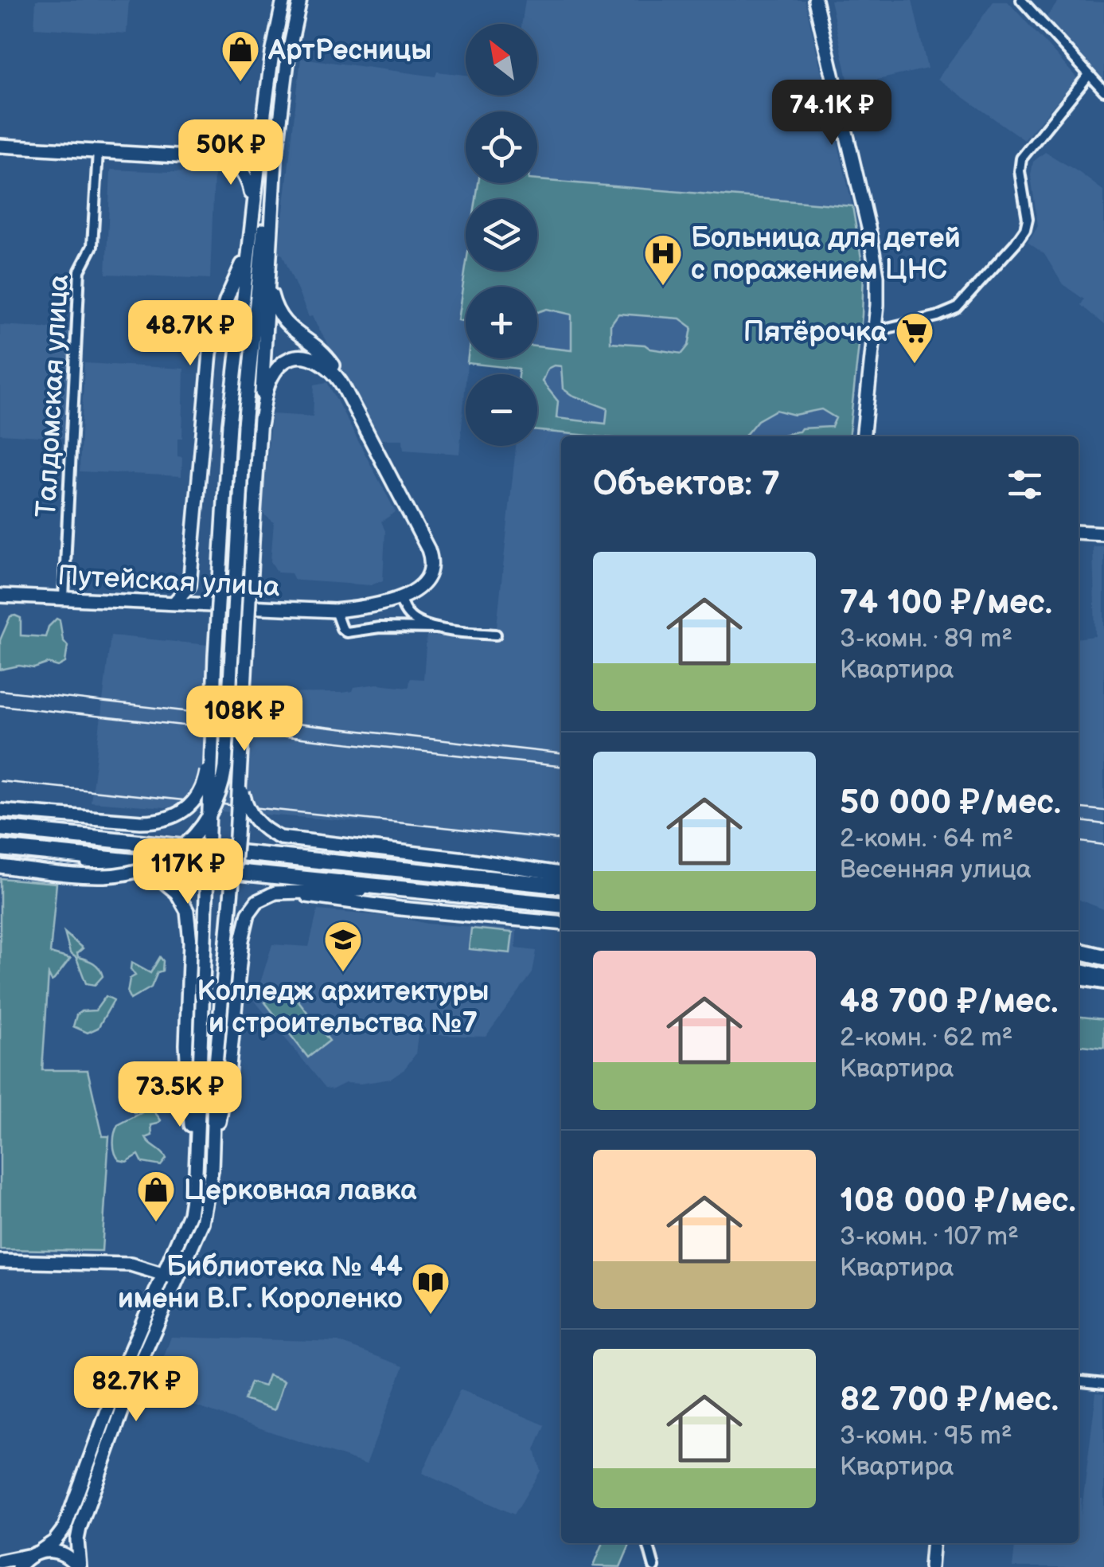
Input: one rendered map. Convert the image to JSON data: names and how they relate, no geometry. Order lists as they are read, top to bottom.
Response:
{
  "streets": {
    "main road": ["Путейская улица"],
    "street": ["Талдомская улица"]
  },
  "crossings": [
    ["Талдомская улица", "Путейская улица"]
  ],
  "places": {
    "shop": ["АртРесницы", "Церковная лавка"],
    "hospital": ["Больница для детей с поражением ЦНС"],
    "supermarket": ["Пятёрочка"],
    "school or university": ["Колледж архитектуры и строительства №7"],
    "library": ["Библиотека № 44 имени В.Г. Короленко"]
  },
  "north": "top left",
  "page": {
    "map_buttons": ["+", "−"],
    "price": [
      "74.1K ₽",
      "50K ₽",
      "48.7K ₽",
      "108K ₽",
      "117K ₽",
      "73.5K ₽",
      "82.7K ₽"
    ],
    "heading": "Объектов: 7",
    "list": [
      {
        "name": "74 100 ₽/мес.",
        "note": "3-комн. · 89 m² · Квартира"
      },
      {
        "name": "50 000 ₽/мес.",
        "note": "2-комн. · 64 m² · Весенняя улица"
      },
      {
        "name": "48 700 ₽/мес.",
        "note": "2-комн. · 62 m² · Квартира"
      },
      {
        "name": "108 000 ₽/мес.",
        "note": "3-комн. · 107 m² · Квартира"
      },
      {
        "name": "82 700 ₽/мес.",
        "note": "3-комн. · 95 m² · Квартира"
      }
    ]
  }
}
